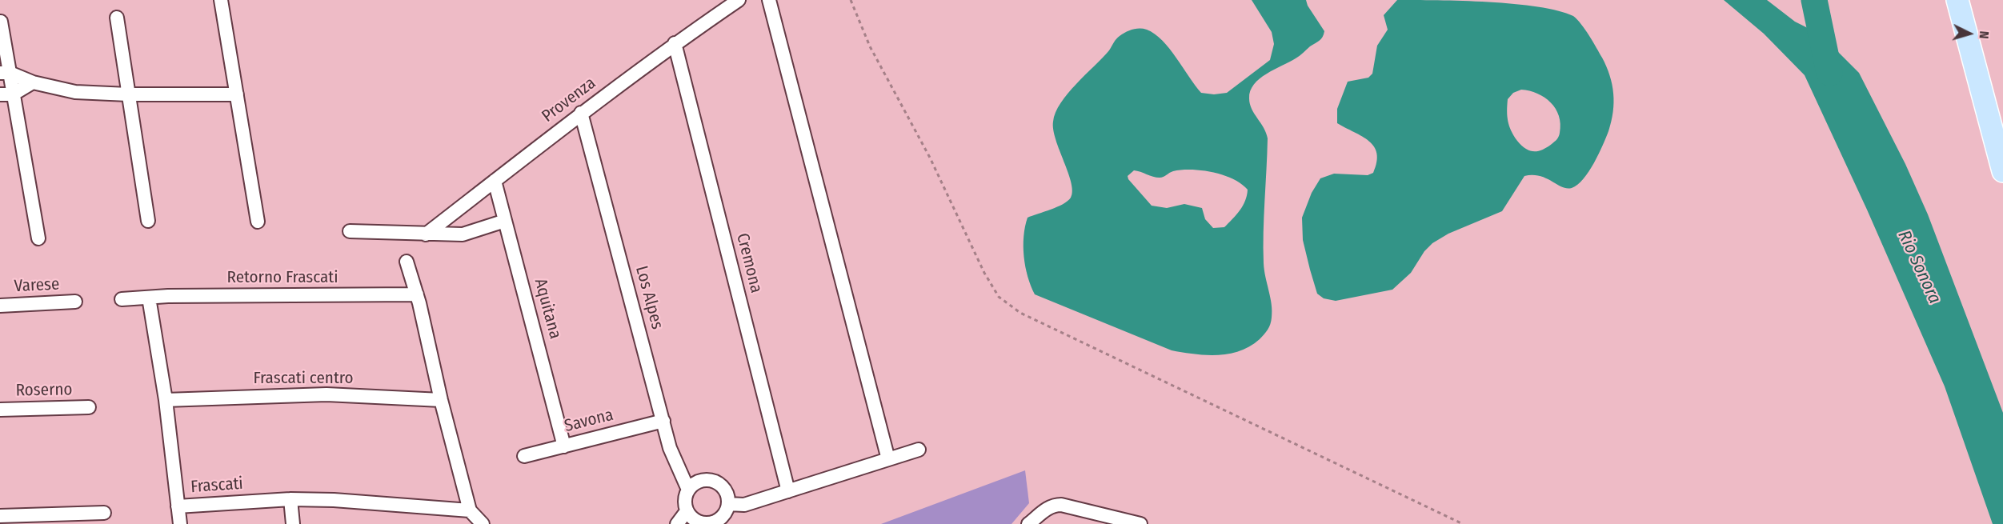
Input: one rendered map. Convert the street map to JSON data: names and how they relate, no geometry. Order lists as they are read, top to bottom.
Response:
{
  "streets": {
    "street": [
      "Provenza",
      "Cremona",
      "Retorno Frascati",
      "Varese",
      "Los Alpes",
      "Aquitana",
      "Frascati centro",
      "Roserno",
      "Savona",
      "Frascati"
    ]
  },
  "crossings": [
    ["Provenza", "Cremona"],
    ["Provenza", "Los Alpes"],
    ["Provenza", "Aquitana"],
    ["Retorno Frascati", "Frascati"],
    ["Los Alpes", "Savona"],
    ["Aquitana", "Savona"],
    ["Frascati centro", "Frascati"]
  ],
  "water": ["Rio Sonora"],
  "north": "right"
}
